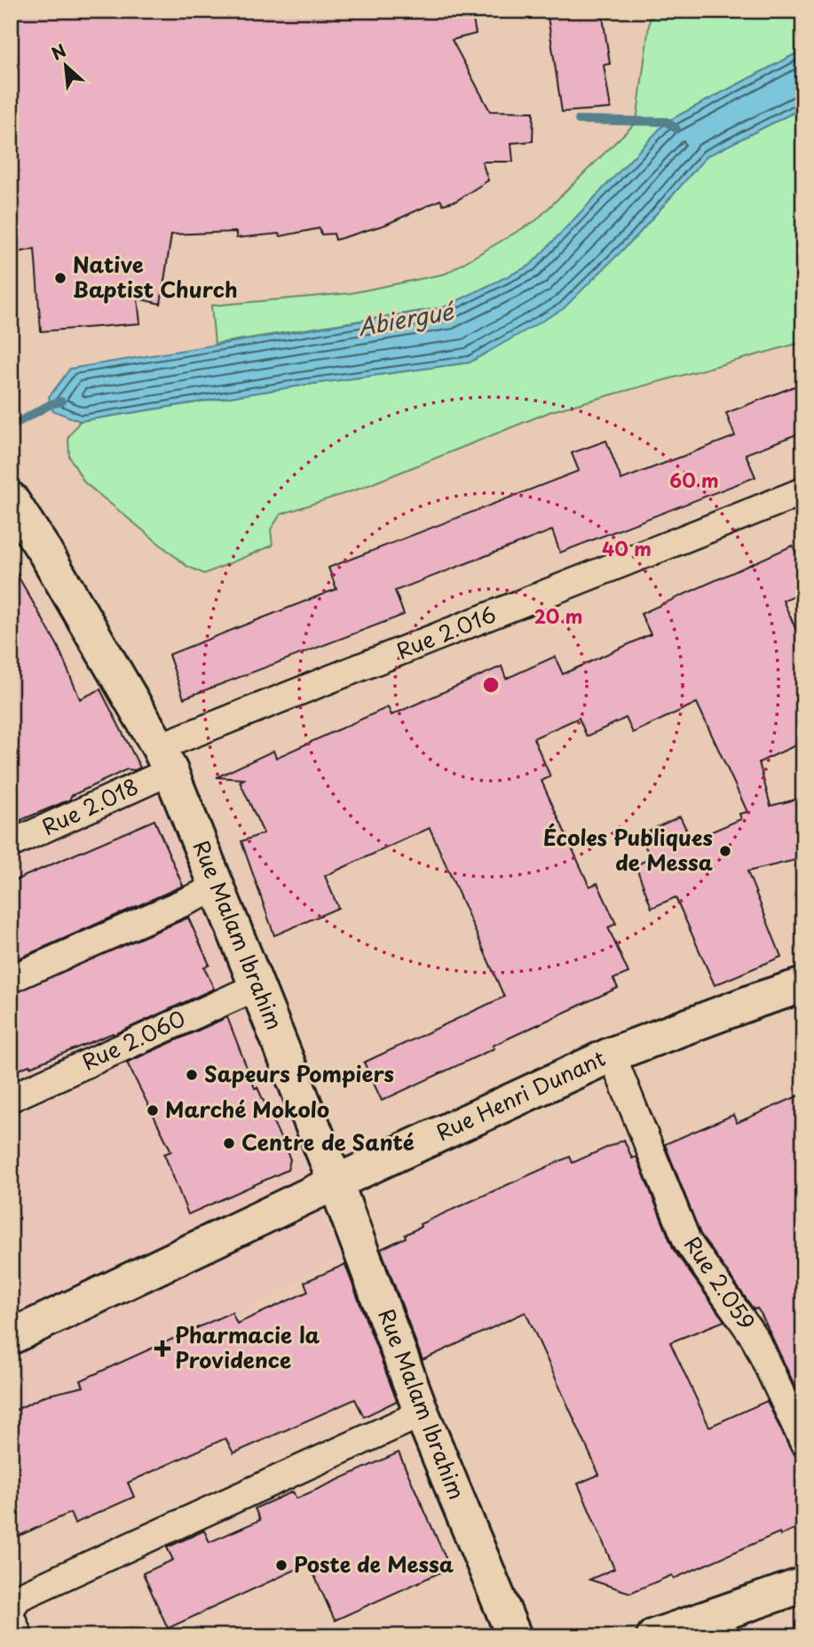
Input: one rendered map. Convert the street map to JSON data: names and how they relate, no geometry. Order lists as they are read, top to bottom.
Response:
{
  "streets": {
    "street": [
      "Rue 2.016",
      "Rue 2.018",
      "Rue Malam Ibrahim",
      "Rue 2.060",
      "Rue Henri Dunant",
      "Rue 2.059"
    ]
  },
  "crossings": [
    ["Rue 2.016", "Rue 2.018"],
    ["Rue 2.016", "Rue Malam Ibrahim"],
    ["Rue 2.018", "Rue Malam Ibrahim"],
    ["Rue Malam Ibrahim", "Rue 2.060"],
    ["Rue Malam Ibrahim", "Rue Henri Dunant"],
    ["Rue Henri Dunant", "Rue 2.059"]
  ],
  "water": ["Abiergué"],
  "places": {
    "other": [
      "Native Baptist Church",
      "Écoles Publiques de Messa",
      "Sapeurs Pompiers",
      "Marché Mokolo",
      "Centre de Santé",
      "Poste de Messa"
    ],
    "health": ["Pharmacie la Providence"]
  },
  "north": "top left",
  "rings": ["60 m", "40 m", "20 m"]
}
